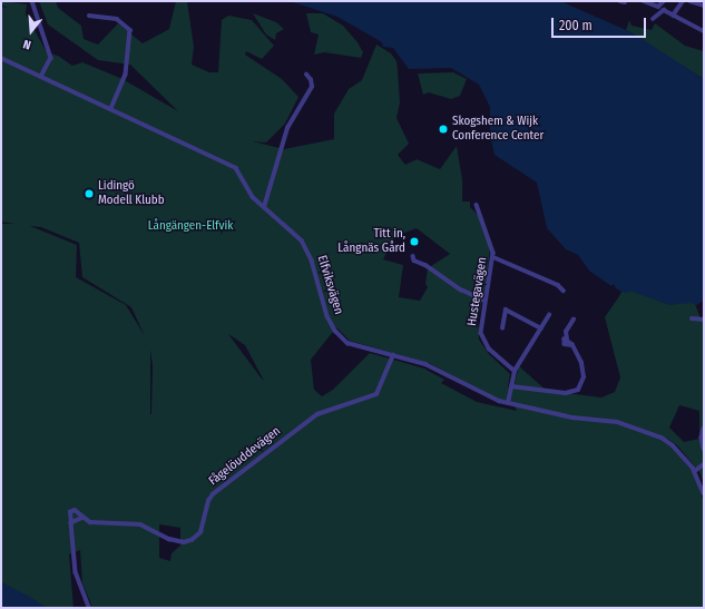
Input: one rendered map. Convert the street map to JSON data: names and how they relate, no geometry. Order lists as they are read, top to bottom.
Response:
{
  "streets": {
    "street": ["Elfviksvägen", "Hustegavägen", "Fågelöuddevägen"]
  },
  "crossings": [
    ["Elfviksvägen", "Fågelöuddevägen"]
  ],
  "parks": ["Långängen-Elfvik"],
  "places": ["Skogshem & Wijk Conference Center", "Lidingö Modell Klubb", "Titt in, Långnäs Gård"],
  "scale_bar": "200 m",
  "north": "bottom"
}
